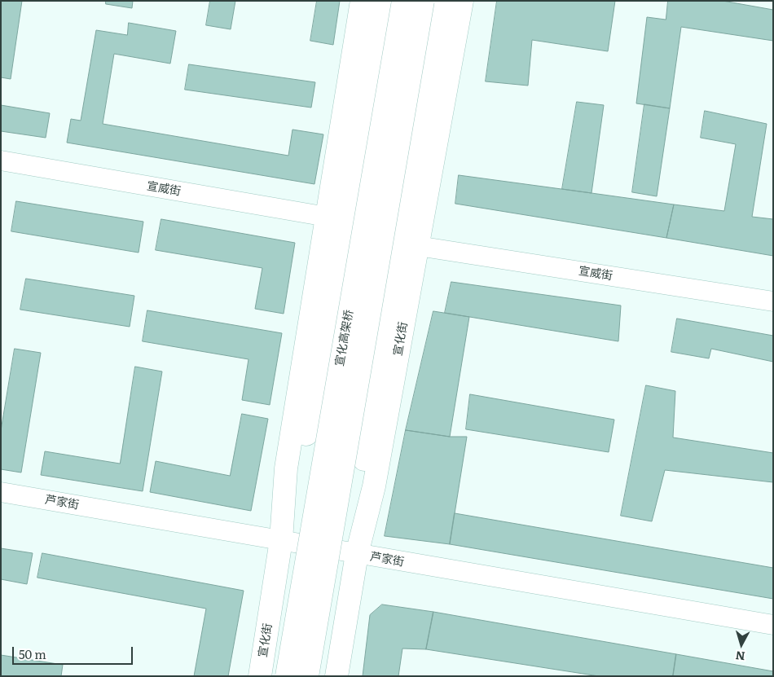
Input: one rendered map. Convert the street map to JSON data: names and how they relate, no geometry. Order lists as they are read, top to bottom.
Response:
{
  "streets": {
    "highway": ["宣化高架桥", "宣化街"],
    "street": ["宣威街", "芦家街"]
  },
  "crossings": [
    ["宣威街", "宣化街"],
    ["宣化街", "芦家街"]
  ],
  "scale_bar": "50 m",
  "north": "bottom"
}
